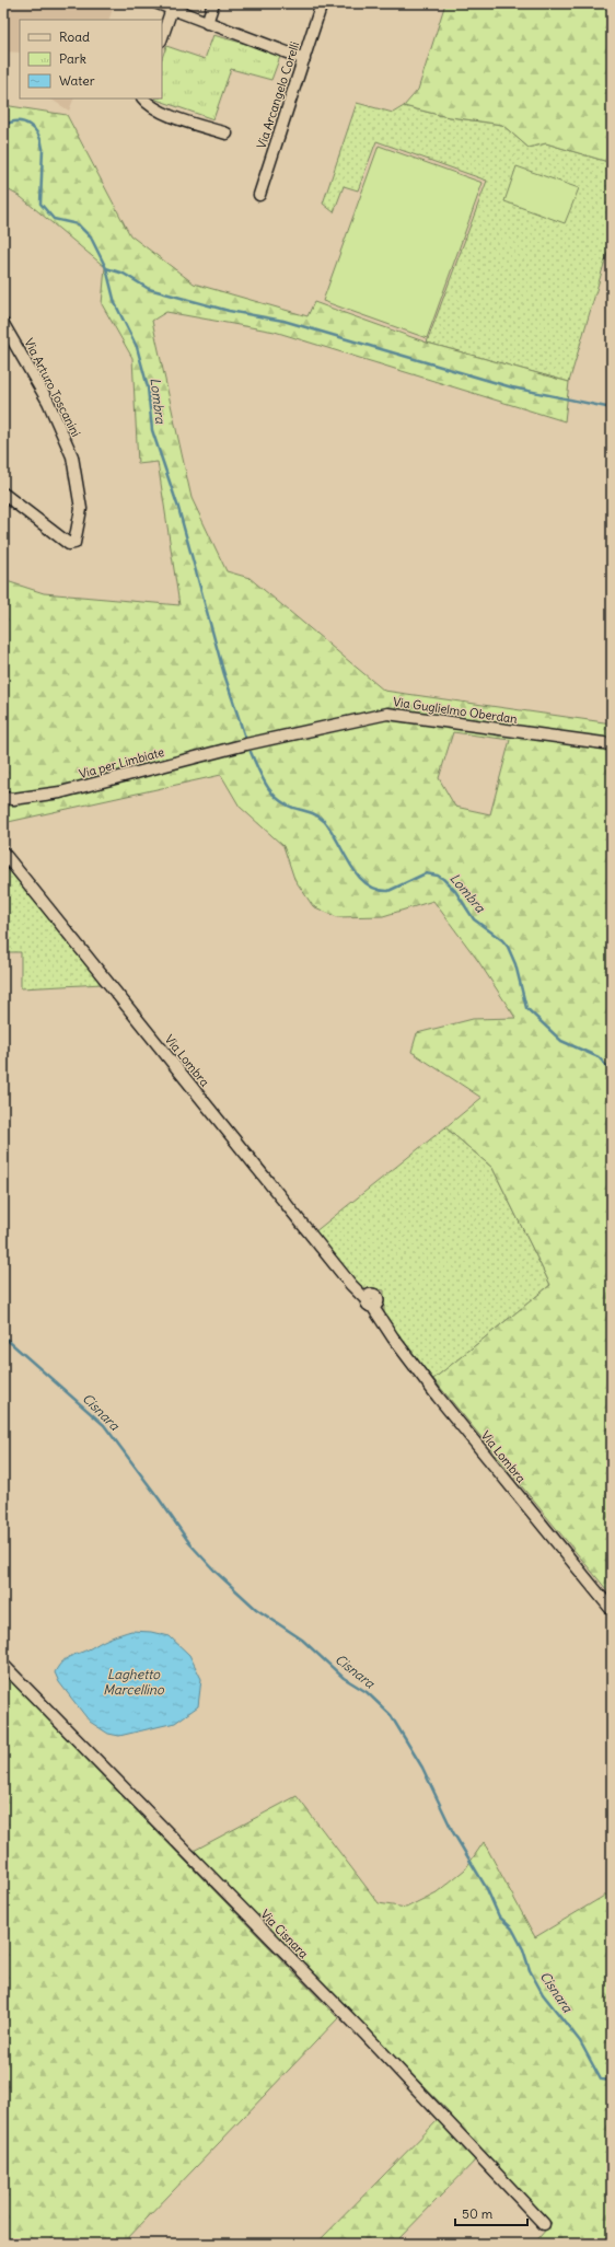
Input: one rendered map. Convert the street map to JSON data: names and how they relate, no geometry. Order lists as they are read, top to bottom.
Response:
{
  "streets": {
    "street": [
      "Via Arcangelo Corelli",
      "Via Arturo Toscanini",
      "Via Guglielmo Oberdan",
      "Via per Limbiate",
      "Via Lombra",
      "Via Cisnara"
    ]
  },
  "crossings": [
    ["Via Guglielmo Oberdan", "Via per Limbiate"]
  ],
  "water": ["Lombra", "Cisnara", "Laghetto Marcellino"],
  "legend": ["Road", "Park", "Water"],
  "scale_bar": "50 m"
}
